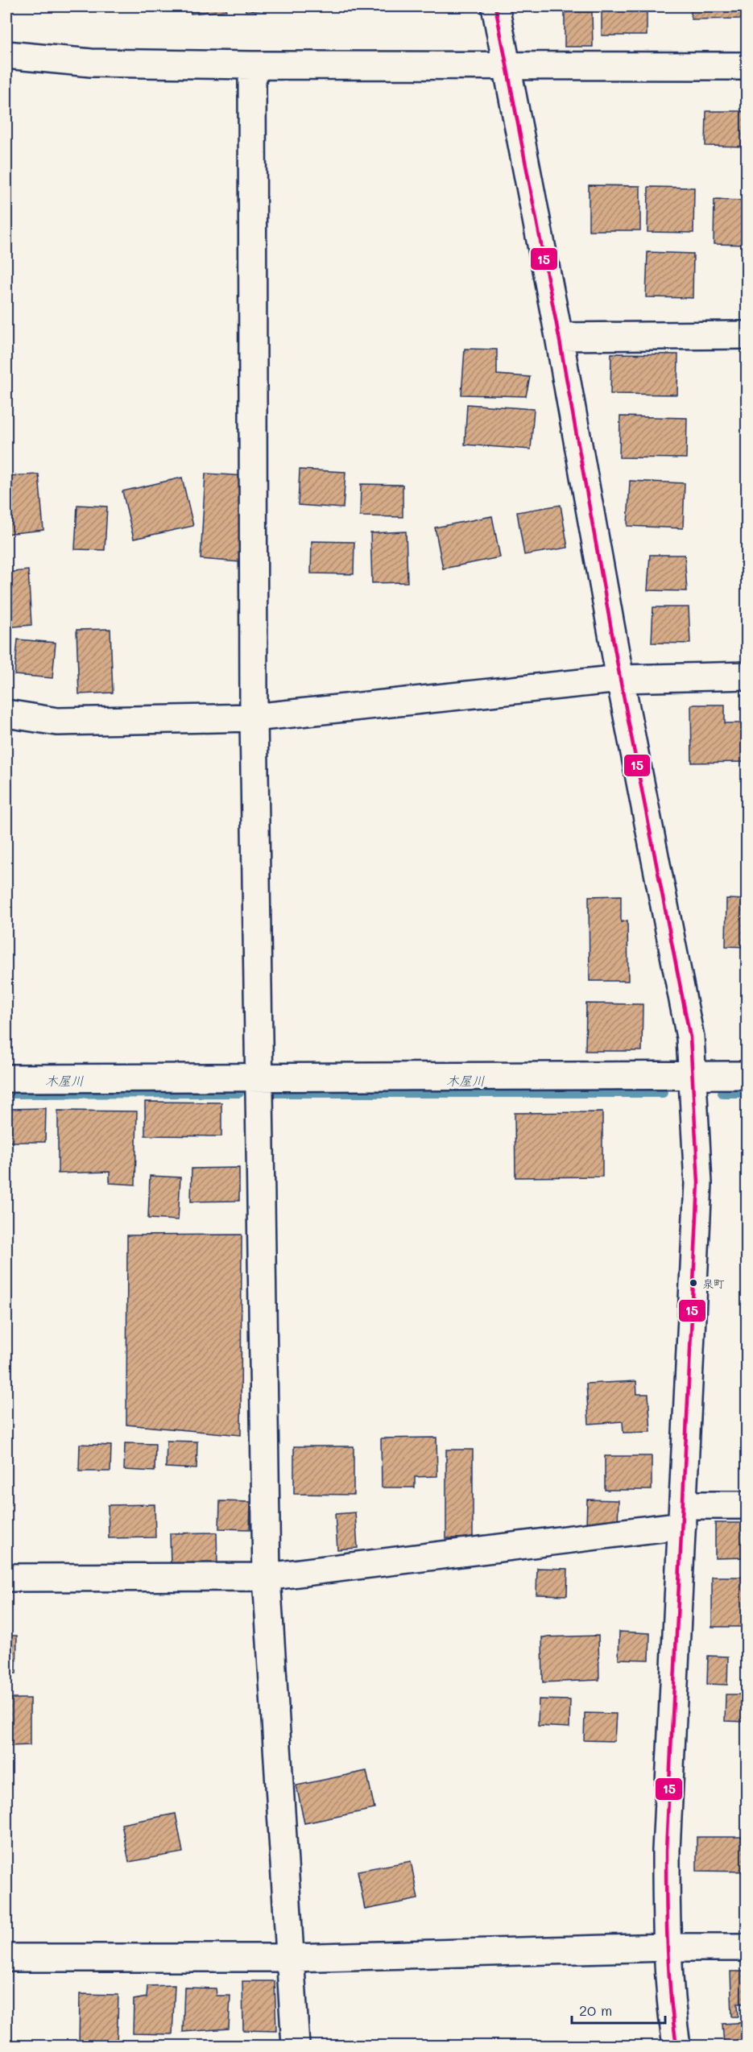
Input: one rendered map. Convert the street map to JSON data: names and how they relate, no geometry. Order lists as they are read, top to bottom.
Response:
{
  "water": ["木屋川"],
  "places": ["泉町"],
  "lines": ["transit line 15"],
  "scale_bar": "20 m"
}
